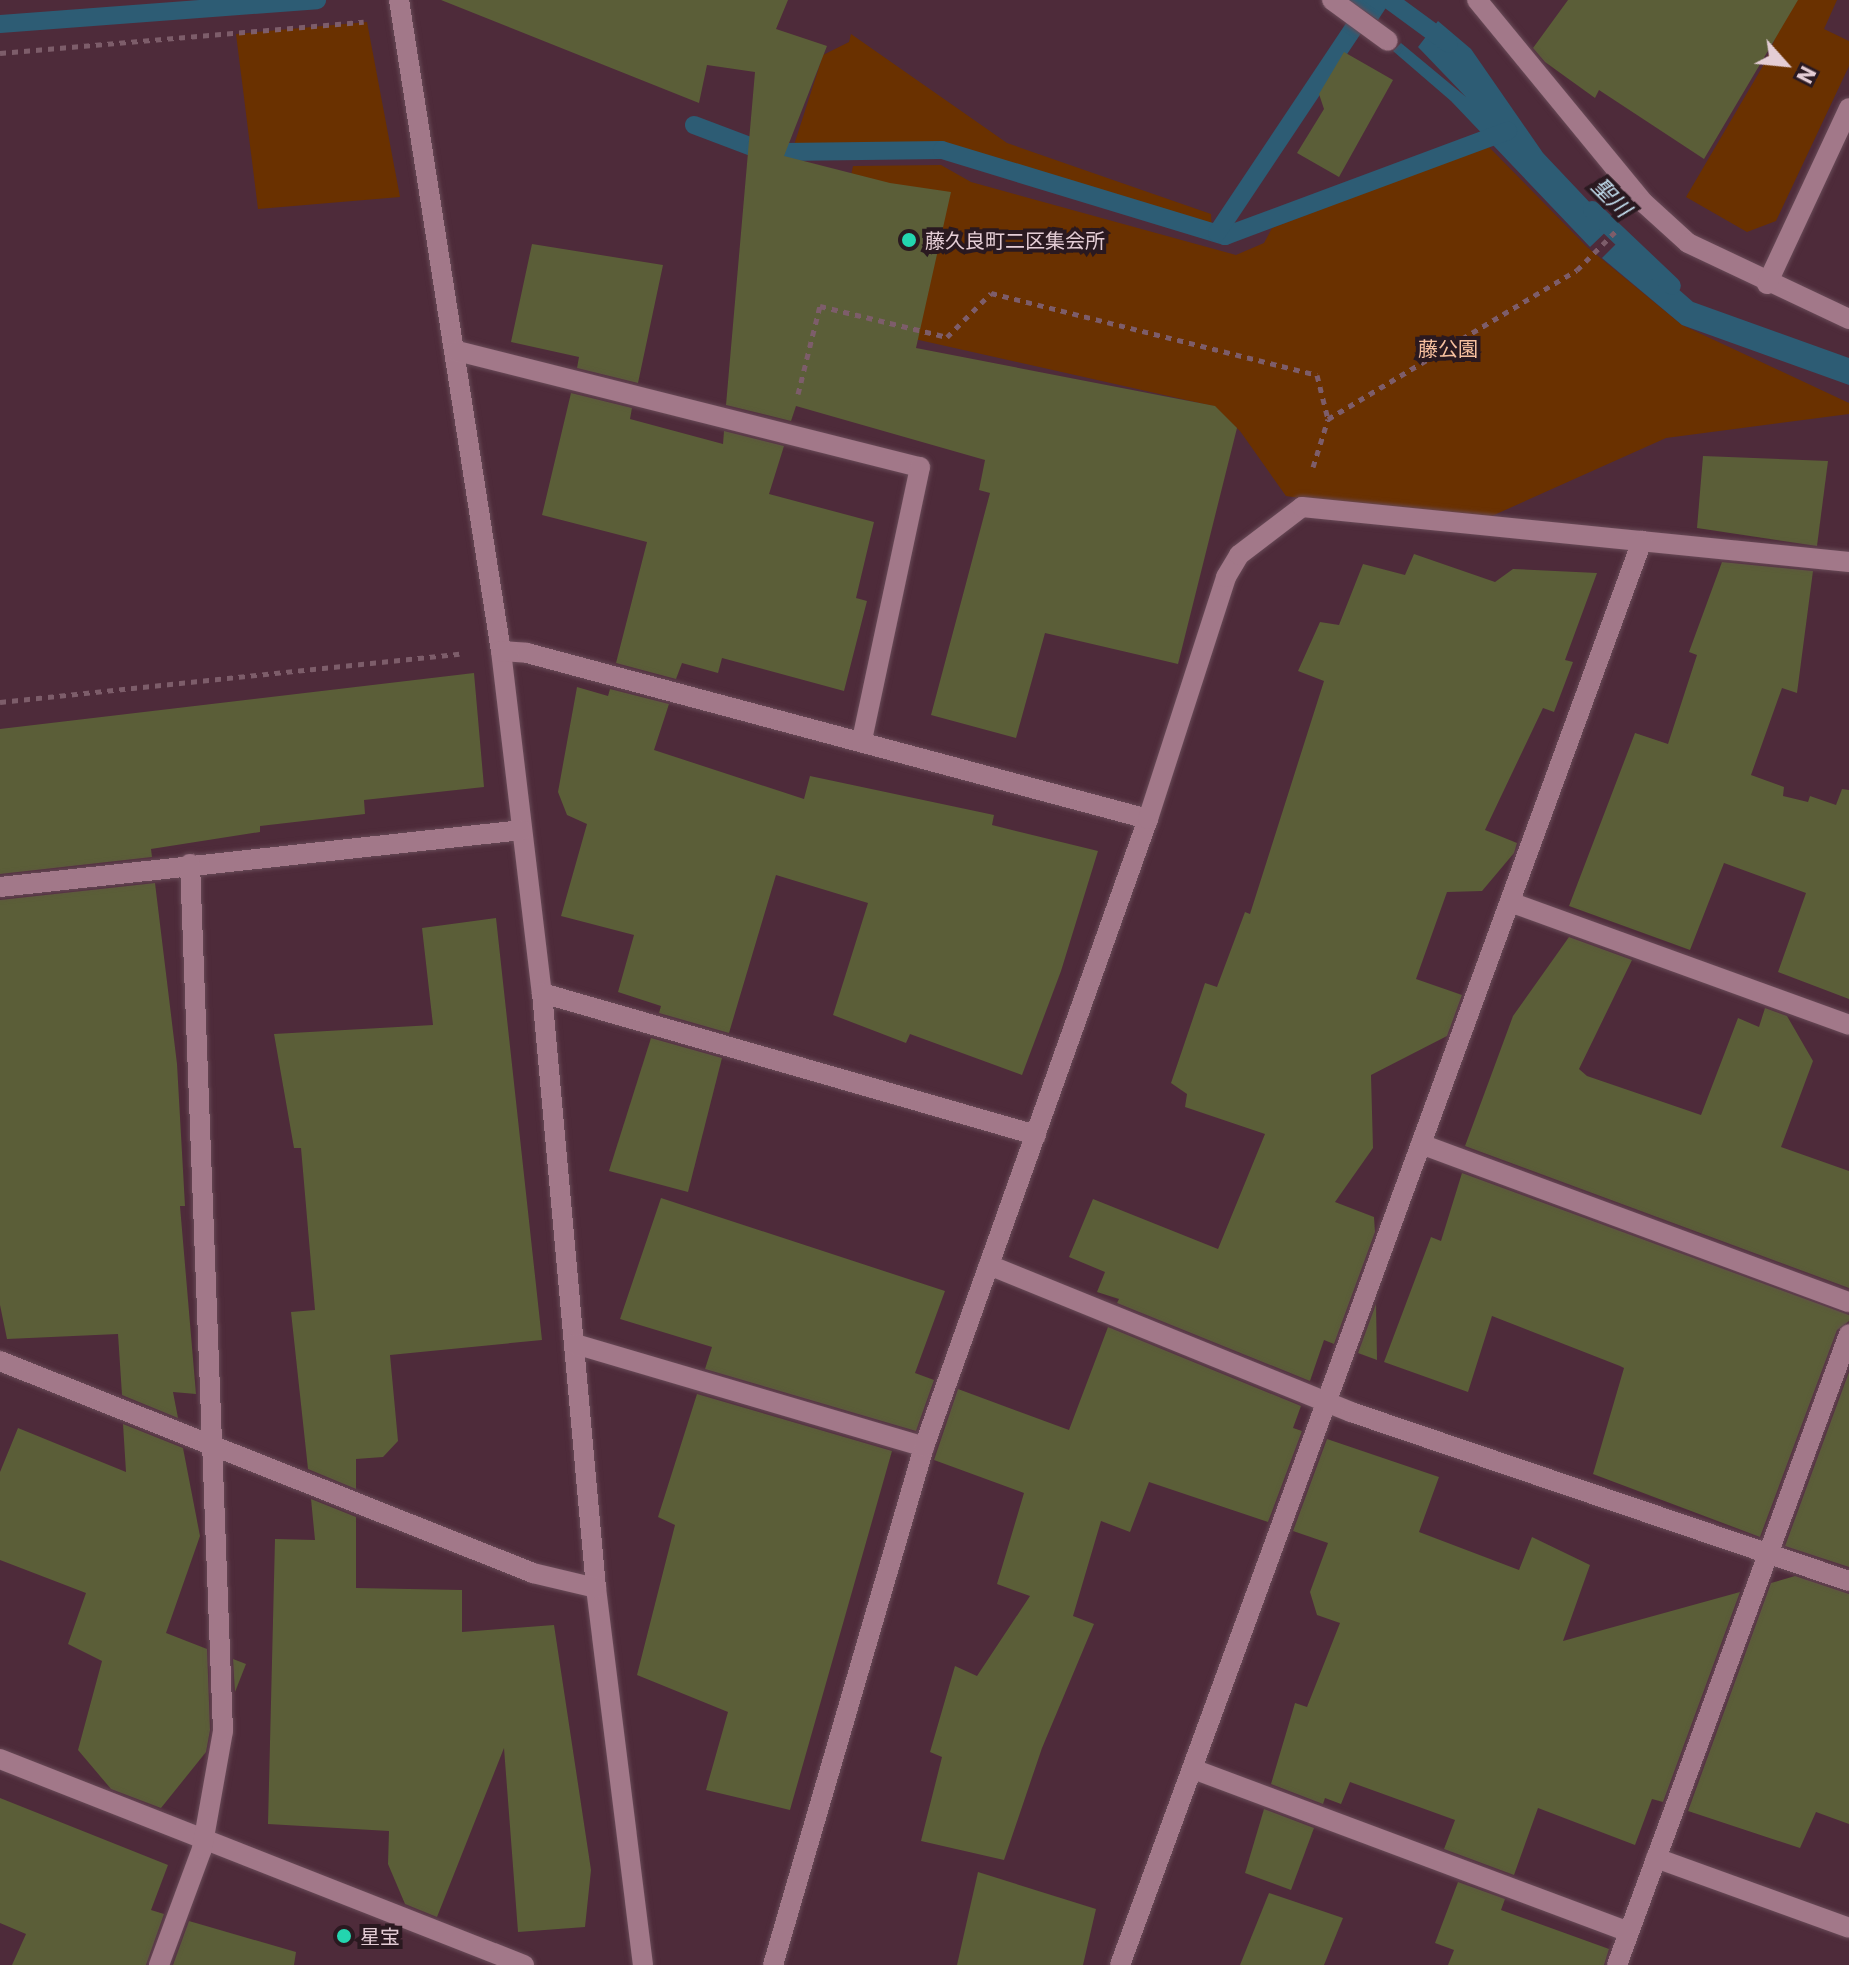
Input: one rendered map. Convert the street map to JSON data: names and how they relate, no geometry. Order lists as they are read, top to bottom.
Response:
{
  "water": ["聖川"],
  "parks": ["藤公園"],
  "places": ["藤久良町二区集会所", "星宝"],
  "north": "bottom right"
}
